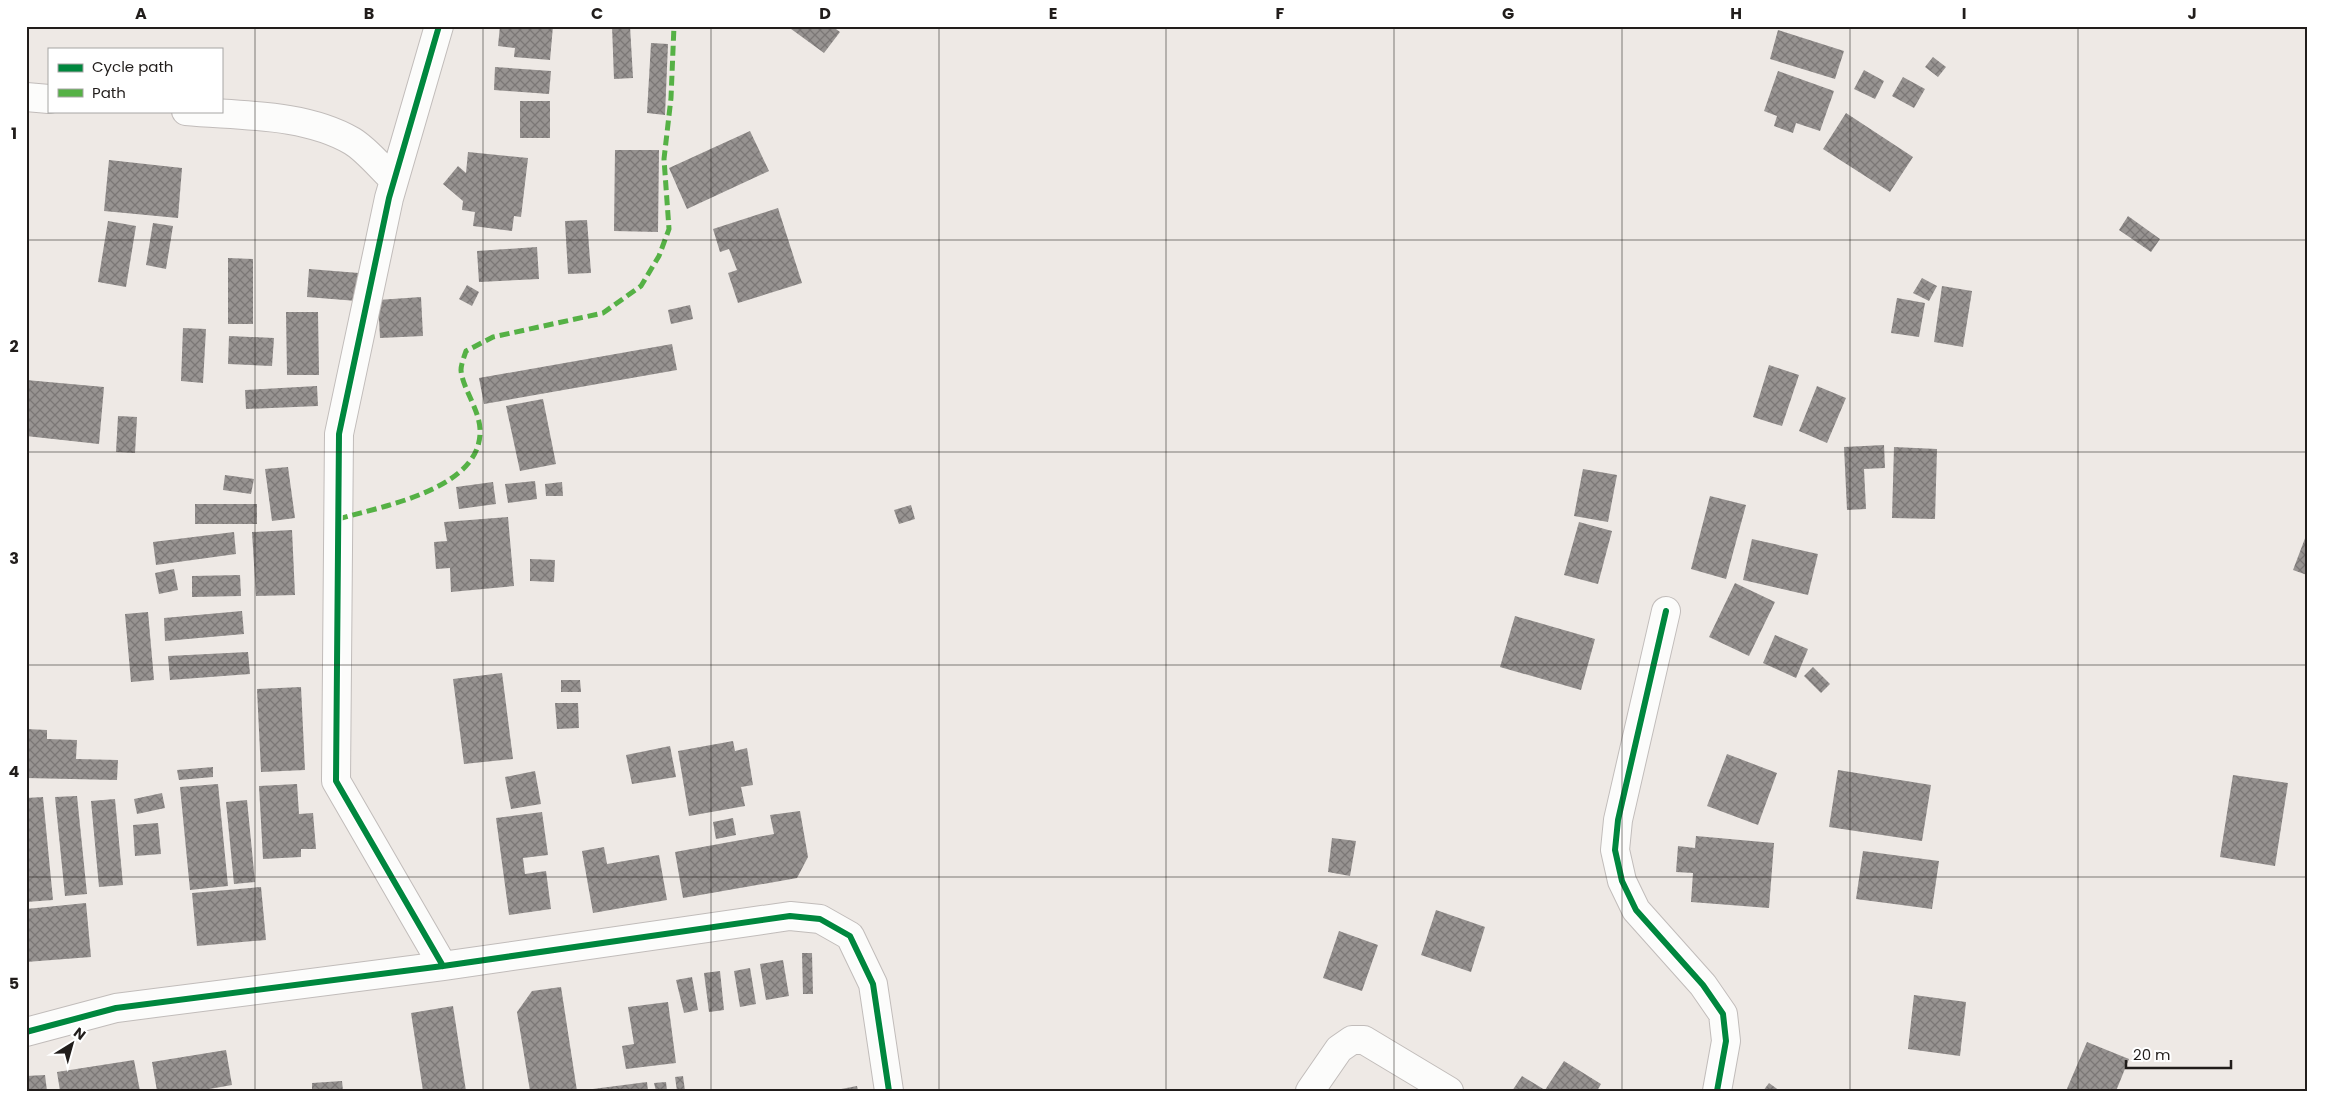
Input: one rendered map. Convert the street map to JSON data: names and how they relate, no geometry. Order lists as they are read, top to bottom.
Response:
{
  "legend": ["Cycle path", "Path"],
  "scale_bar": "20 m",
  "north": "top right",
  "grid": {
    "columns": [
      "A",
      "B",
      "C",
      "D",
      "E",
      "F",
      "G",
      "H",
      "I",
      "J"
    ],
    "rows": [
      "1",
      "2",
      "3",
      "4",
      "5"
    ]
  }
}
